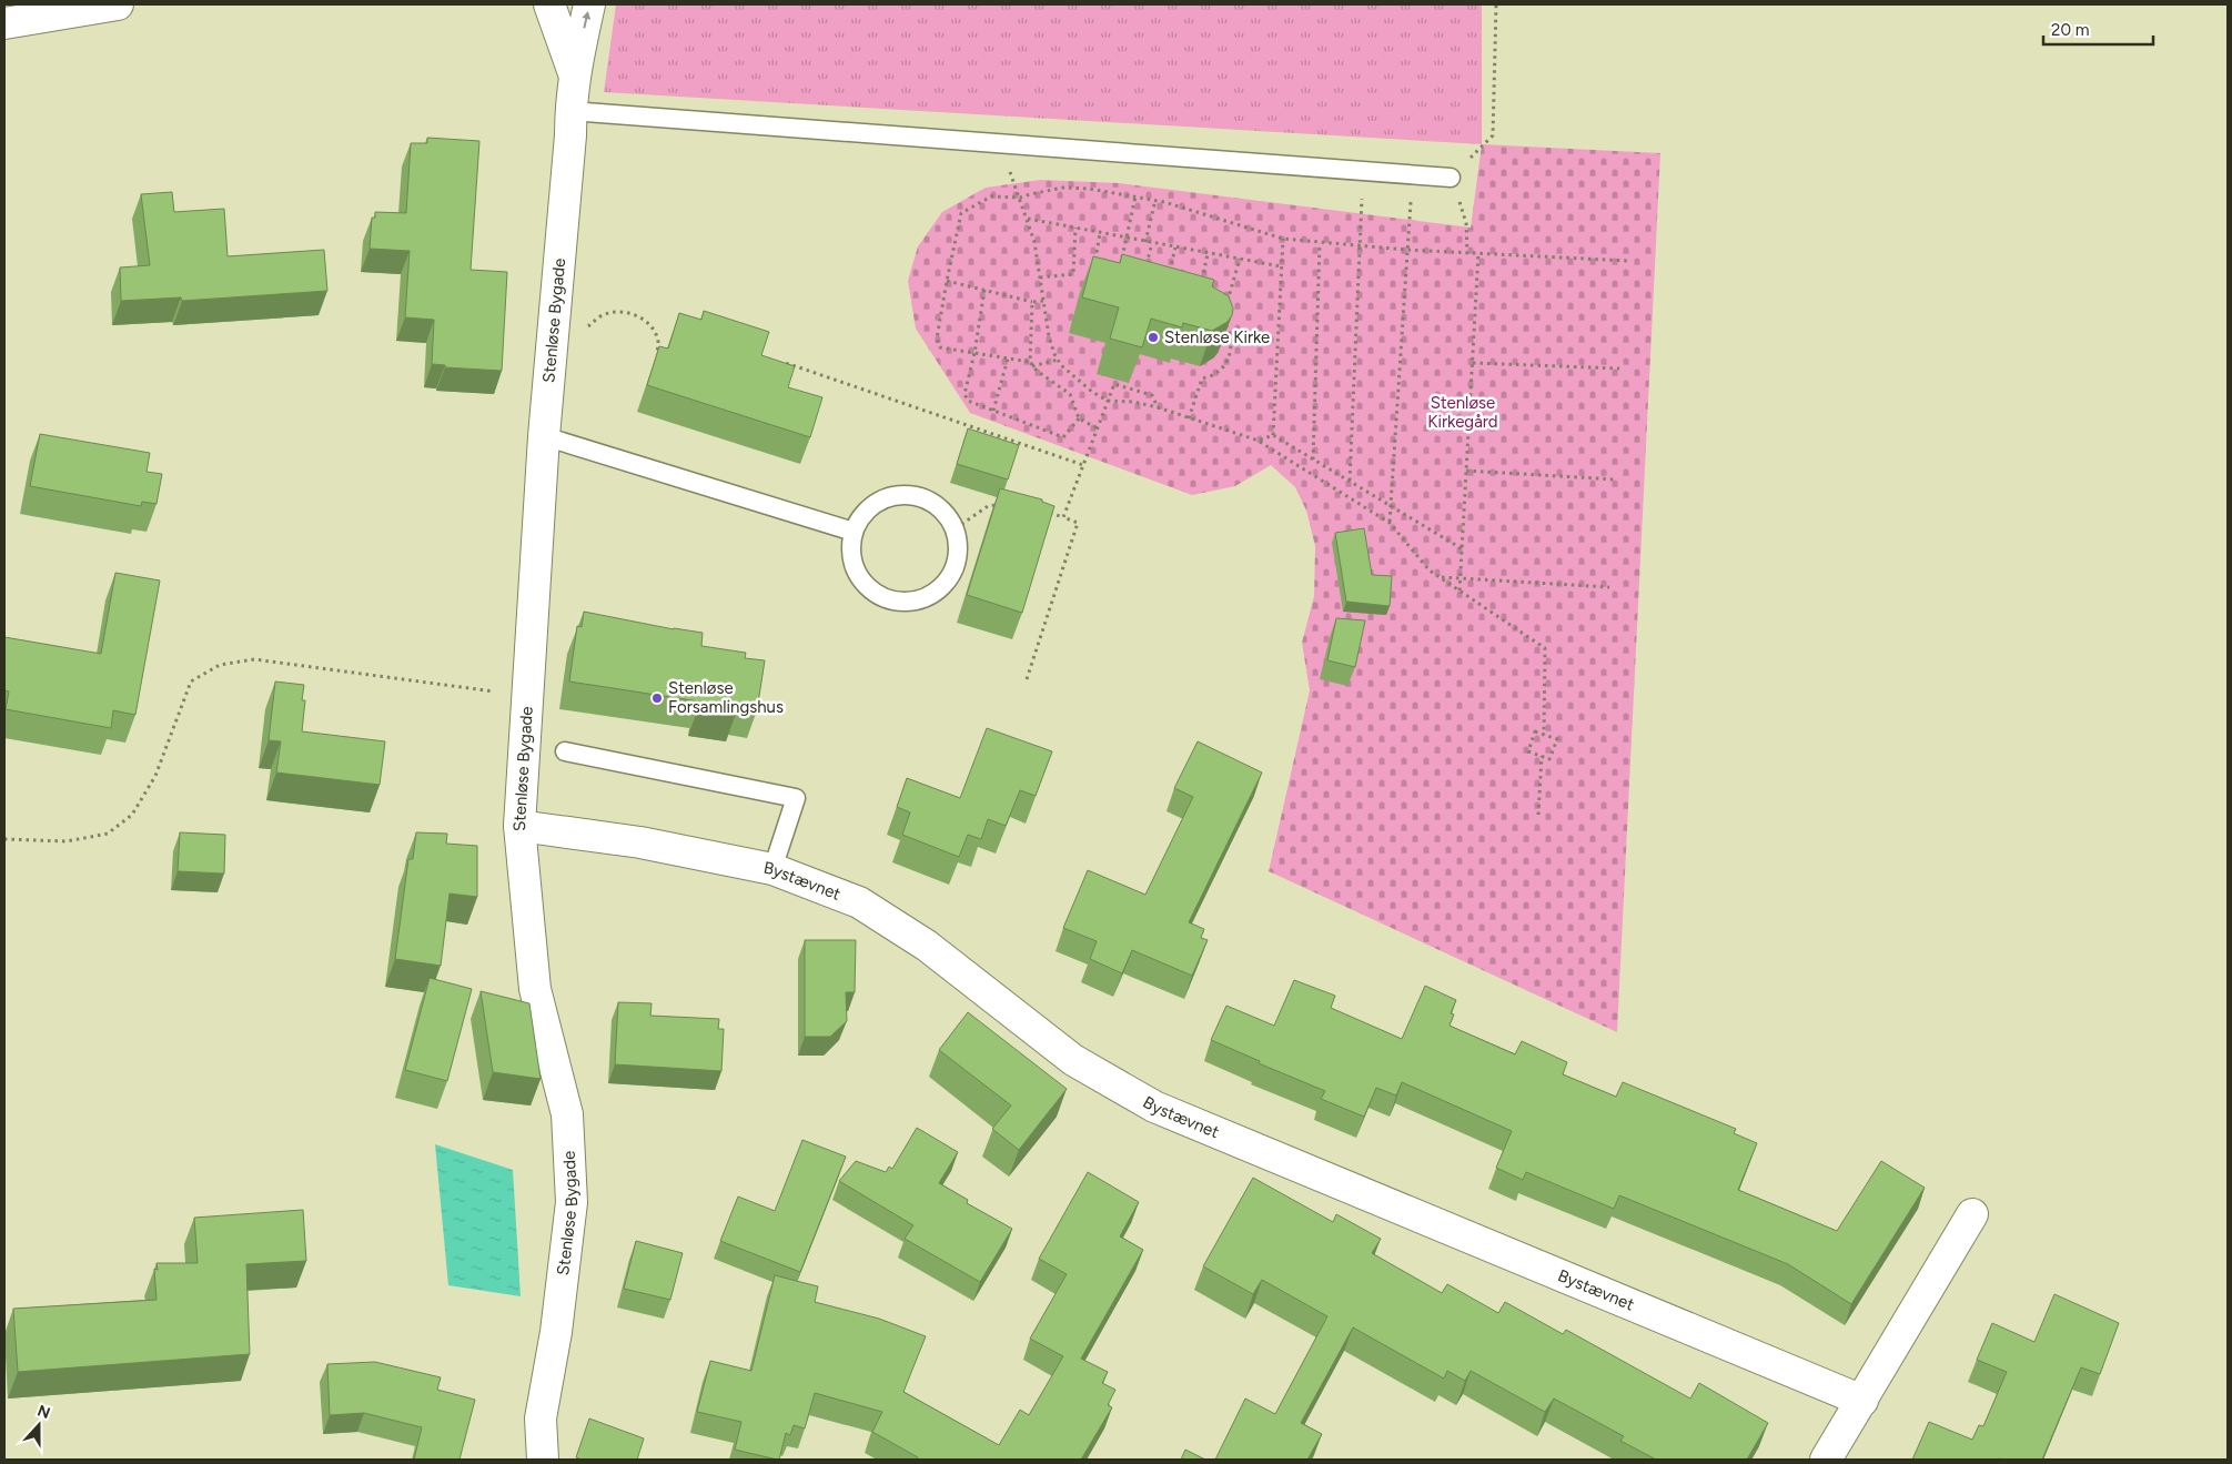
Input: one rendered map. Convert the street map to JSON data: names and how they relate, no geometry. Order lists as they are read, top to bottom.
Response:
{
  "streets": {
    "street": ["Stenløse Bygade", "Bystævnet"]
  },
  "crossings": [
    ["Stenløse Bygade", "Bystævnet"]
  ],
  "parks": ["Stenløse Kirkegård"],
  "places": ["Stenløse Kirke", "Stenløse Forsamlingshus"],
  "scale_bar": "20 m",
  "north": "top"
}
